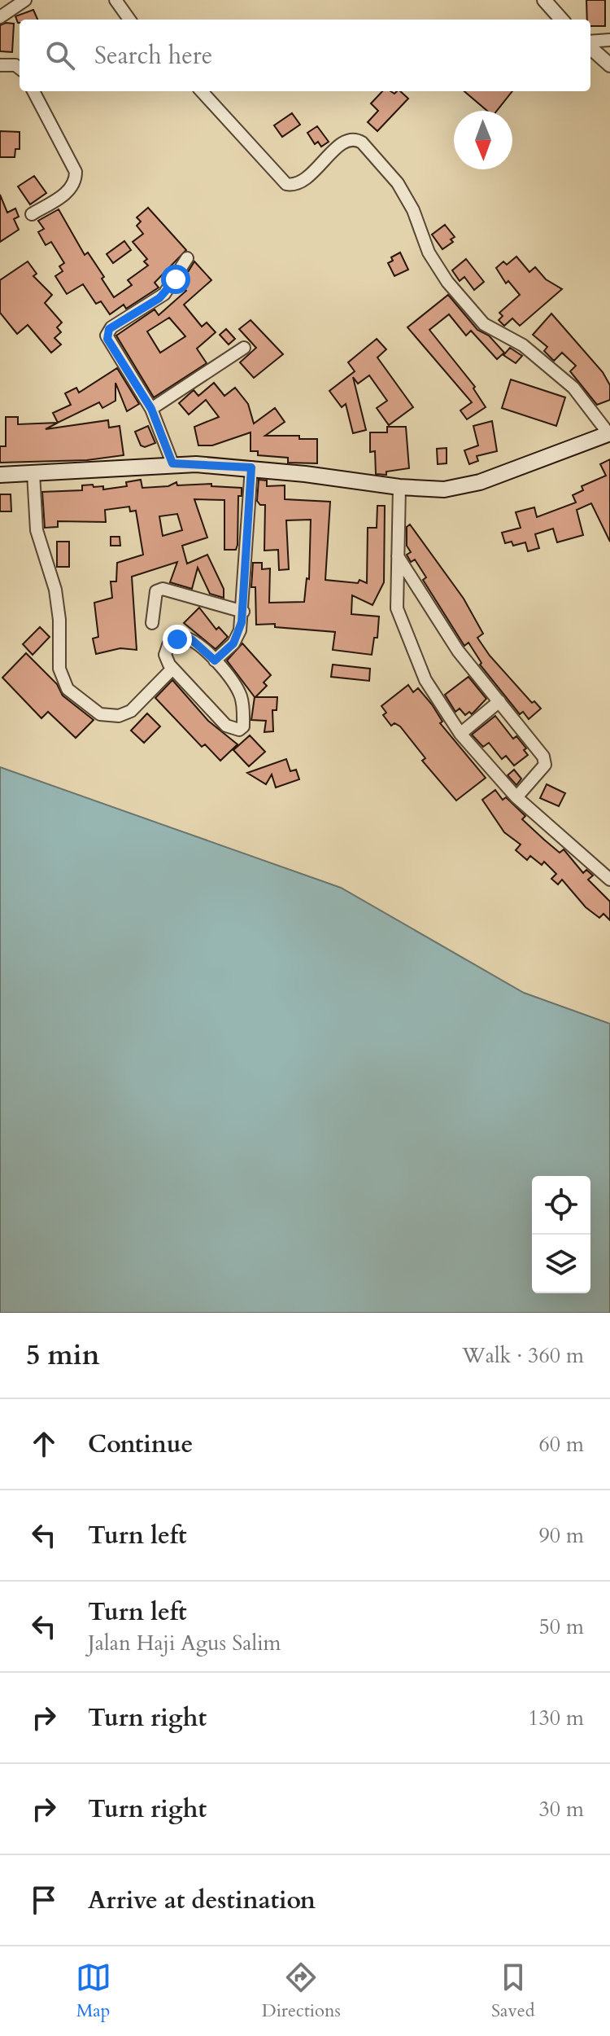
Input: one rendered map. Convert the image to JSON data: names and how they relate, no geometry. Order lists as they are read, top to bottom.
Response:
{
  "north": "bottom",
  "page": {
    "search": "Search here",
    "heading": ["5 min", "Walk · 360 m"],
    "list": [
      ["Continue", "60 m"],
      ["Turn left", "90 m"],
      ["Turn left", "Jalan Haji Agus Salim", "50 m"],
      ["Turn right", "130 m"],
      ["Turn right", "30 m"],
      "Arrive at destination"
    ],
    "nav": ["Map", "Directions", "Saved"]
  }
}
